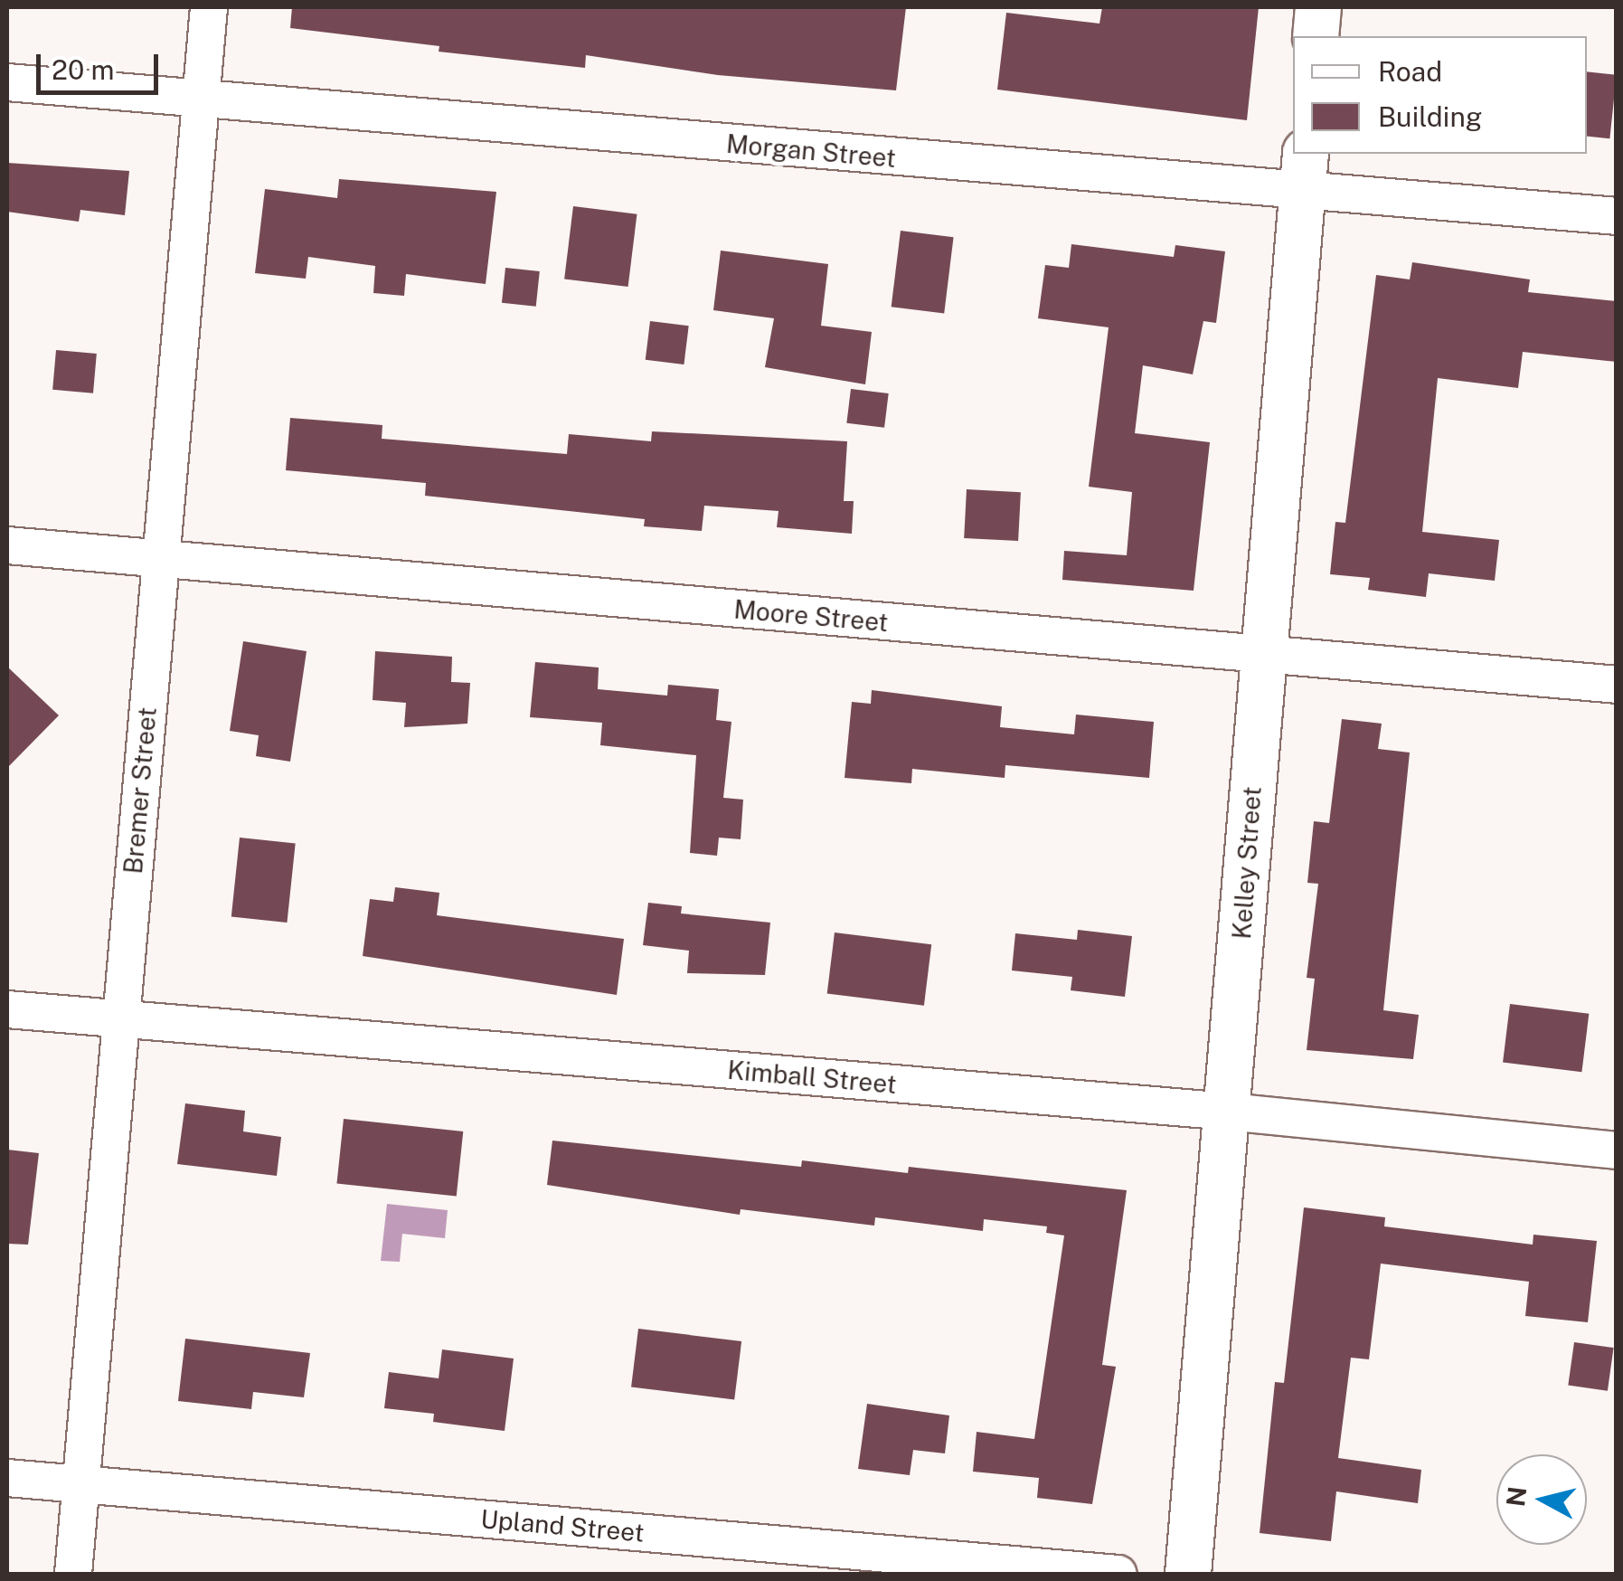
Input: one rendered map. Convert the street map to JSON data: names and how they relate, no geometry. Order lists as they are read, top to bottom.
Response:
{
  "streets": {
    "street": [
      "Morgan Street",
      "Moore Street",
      "Bremer Street",
      "Kelley Street",
      "Kimball Street",
      "Upland Street"
    ]
  },
  "crossings": [
    ["Morgan Street", "Bremer Street"],
    ["Morgan Street", "Kelley Street"],
    ["Moore Street", "Bremer Street"],
    ["Moore Street", "Kelley Street"],
    ["Bremer Street", "Kimball Street"],
    ["Bremer Street", "Upland Street"],
    ["Kelley Street", "Kimball Street"]
  ],
  "legend": ["Road", "Building"],
  "scale_bar": "20 m",
  "north": "left"
}
